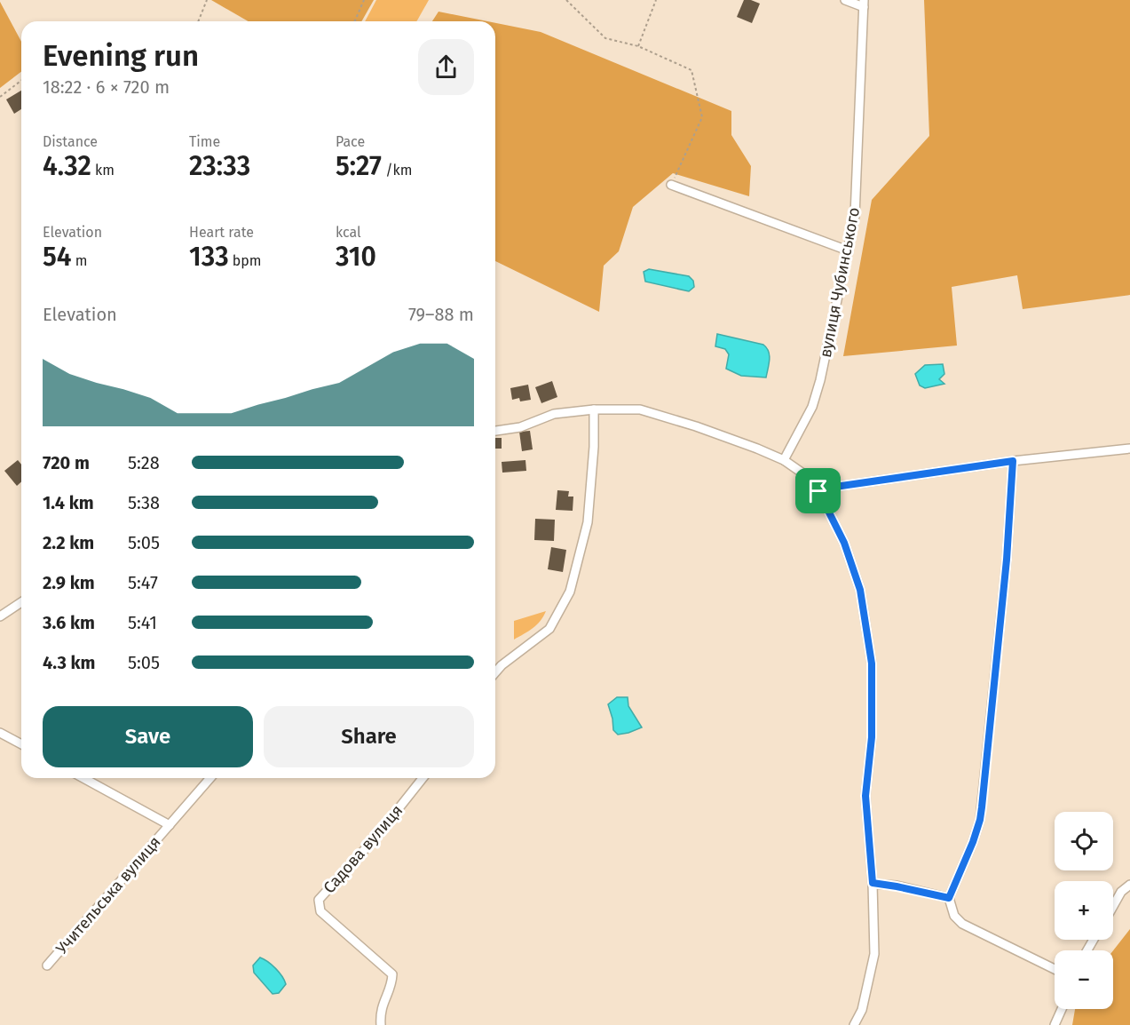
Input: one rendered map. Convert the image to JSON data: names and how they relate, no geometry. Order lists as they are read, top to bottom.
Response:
{
  "streets": {
    "street": ["вулиця Чубинського", "Садова вулиця", "Учительська вулиця"]
  },
  "page": {
    "heading": ["Evening run", "18:22 · 6 × 720 m"],
    "stats": [
      ["Distance", "4.32 km"],
      ["Time", "23:33"],
      ["Pace", "5:27 /km"],
      ["Elevation", "54 m"],
      ["Heart rate", "133 bpm"],
      ["kcal", "310"]
    ],
    "chart": ["Elevation", "79–88 m"],
    "list": [
      {
        "name": "720 m",
        "note": "5:28"
      },
      {
        "name": "1.4 km",
        "note": "5:38"
      },
      {
        "name": "2.2 km",
        "note": "5:05"
      },
      {
        "name": "2.9 km",
        "note": "5:47"
      },
      {
        "name": "3.6 km",
        "note": "5:41"
      },
      {
        "name": "4.3 km",
        "note": "5:05"
      }
    ],
    "buttons": ["Save", "Share"],
    "map_buttons": ["+", "−"]
  }
}
